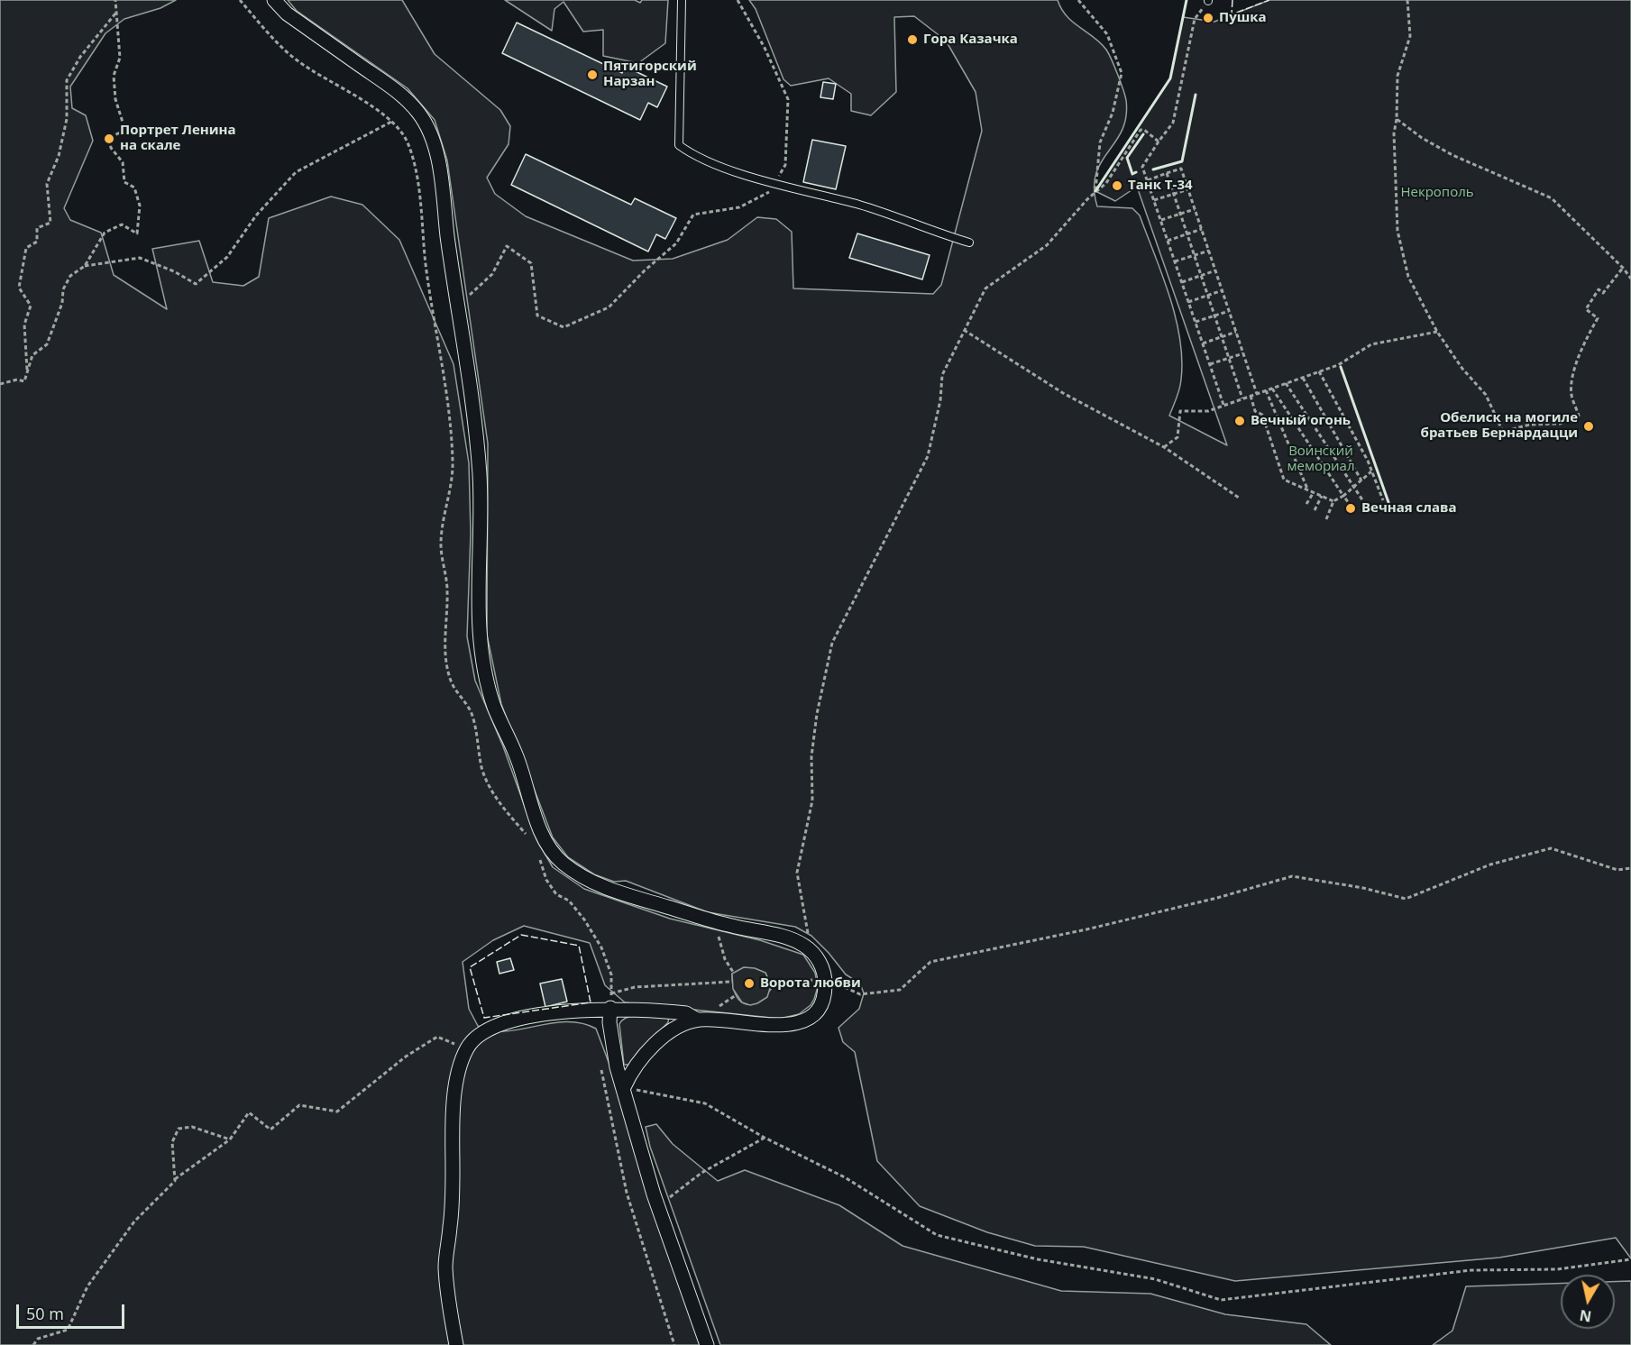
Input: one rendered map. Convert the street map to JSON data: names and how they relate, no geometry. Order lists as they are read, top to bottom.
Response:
{
  "parks": ["Некрополь", "Воинский мемориал"],
  "places": [
    "Пушка",
    "Гора Казачка",
    "Пятигорский Нарзан",
    "Портрет Ленина на скале",
    "Танк Т-34",
    "Вечный огонь",
    "Обелиск на могиле братьев Бернардацци",
    "Вечная слава",
    "Ворота любви"
  ],
  "scale_bar": "50 m",
  "north": "bottom"
}
